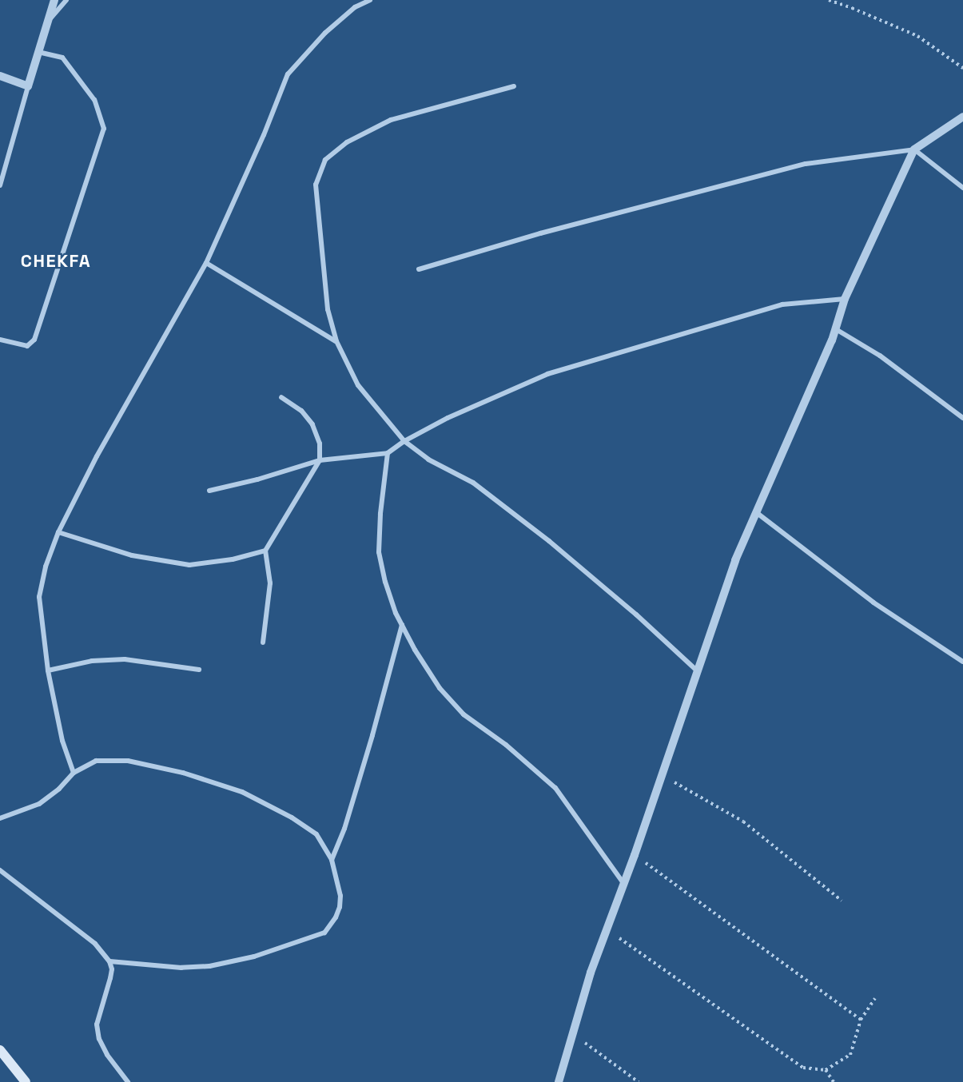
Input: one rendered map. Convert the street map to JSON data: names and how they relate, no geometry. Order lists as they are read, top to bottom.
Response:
{
  "districts": ["CHEKFA"]
}
